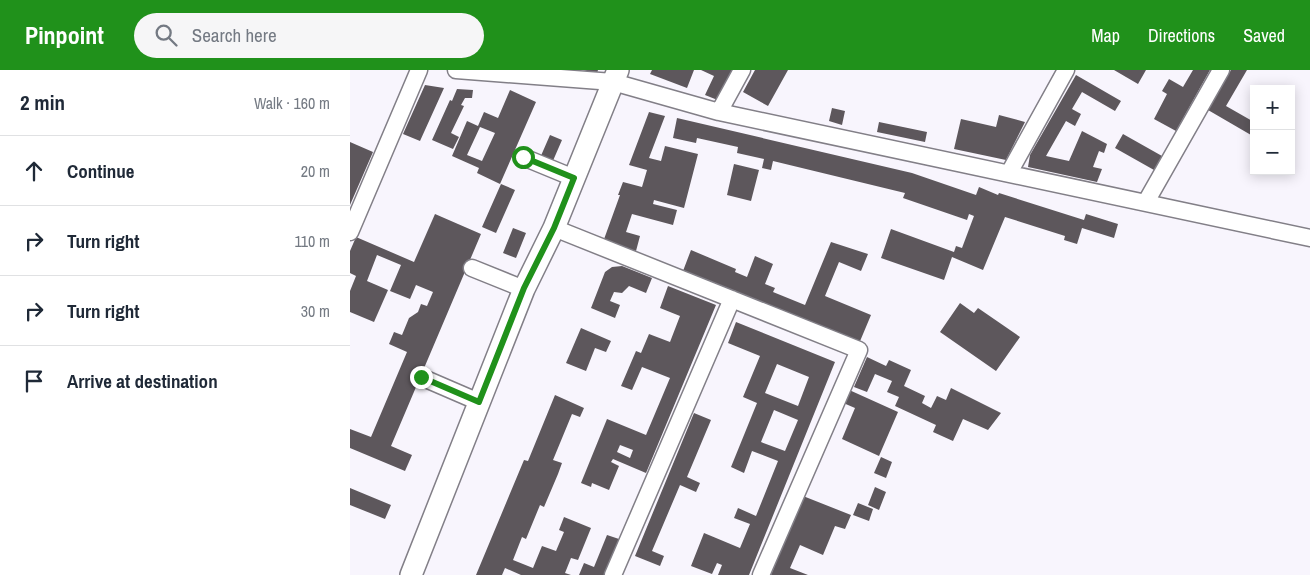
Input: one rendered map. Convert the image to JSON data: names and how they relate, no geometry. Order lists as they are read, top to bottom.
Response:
{
  "page": {
    "header": "Pinpoint",
    "search": "Search here",
    "nav": ["Map", "Directions", "Saved"],
    "heading": ["2 min", "Walk · 160 m"],
    "map_buttons": ["+", "−"],
    "list": [
      ["Continue", "20 m"],
      ["Turn right", "110 m"],
      ["Turn right", "30 m"],
      "Arrive at destination"
    ]
  }
}
